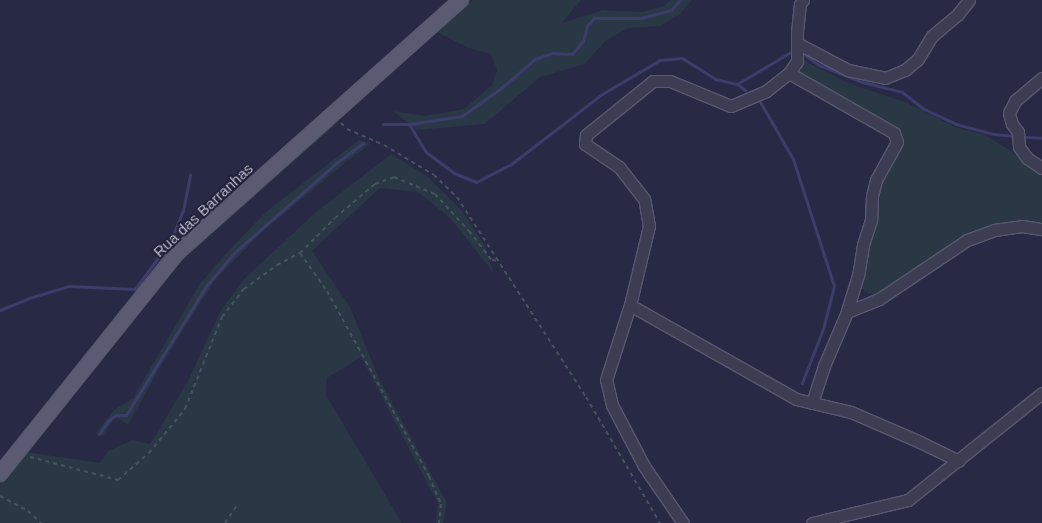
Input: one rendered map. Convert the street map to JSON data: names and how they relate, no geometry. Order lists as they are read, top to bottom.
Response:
{
  "streets": {
    "main road": ["Rua das Barranhas"]
  }
}
